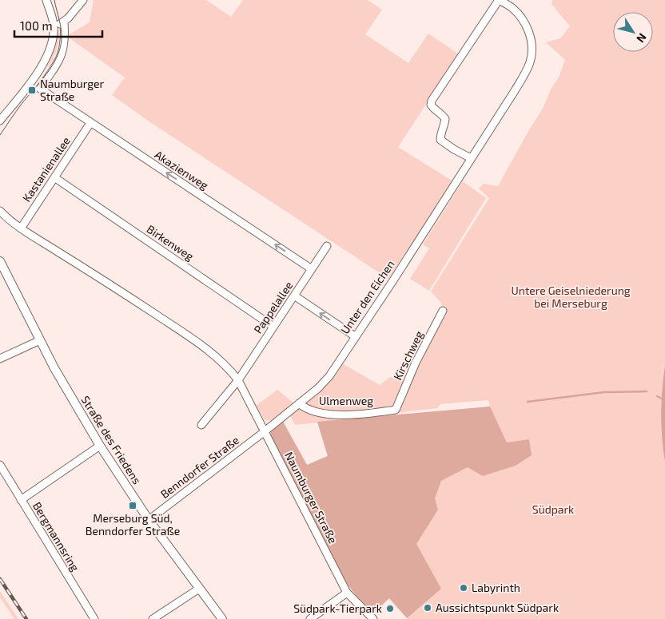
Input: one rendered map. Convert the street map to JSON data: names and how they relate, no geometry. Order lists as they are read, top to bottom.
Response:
{
  "streets": {
    "street": [
      "Kastanienallee",
      "Akazienweg",
      "Birkenweg",
      "Unter den Eichen",
      "Pappelallee",
      "Kirschweg",
      "Ulmenweg",
      "Straße des Friedens",
      "Benndorfer Straße",
      "Naumburger Straße",
      "Bergmannsring"
    ]
  },
  "crossings": [
    ["Kastanienallee", "Akazienweg"],
    ["Kastanienallee", "Birkenweg"],
    ["Kastanienallee", "Naumburger Straße"],
    ["Akazienweg", "Pappelallee"],
    ["Birkenweg", "Pappelallee"],
    ["Unter den Eichen", "Ulmenweg"],
    ["Unter den Eichen", "Benndorfer Straße"],
    ["Unter den Eichen", "Naumburger Straße"],
    ["Pappelallee", "Naumburger Straße"],
    ["Kirschweg", "Ulmenweg"],
    ["Straße des Friedens", "Benndorfer Straße"],
    ["Benndorfer Straße", "Naumburger Straße"]
  ],
  "one_way": ["Akazienweg"],
  "parks": ["Untere Geiselniederung bei Merseburg", "Südpark"],
  "places": {
    "transit": ["Naumburger Straße", "Merseburg Süd, Benndorfer Straße"],
    "other": ["Labyrinth", "Aussichtspunkt Südpark", "Südpark-Tierpark"]
  },
  "scale_bar": "100 m",
  "north": "bottom right"
}
